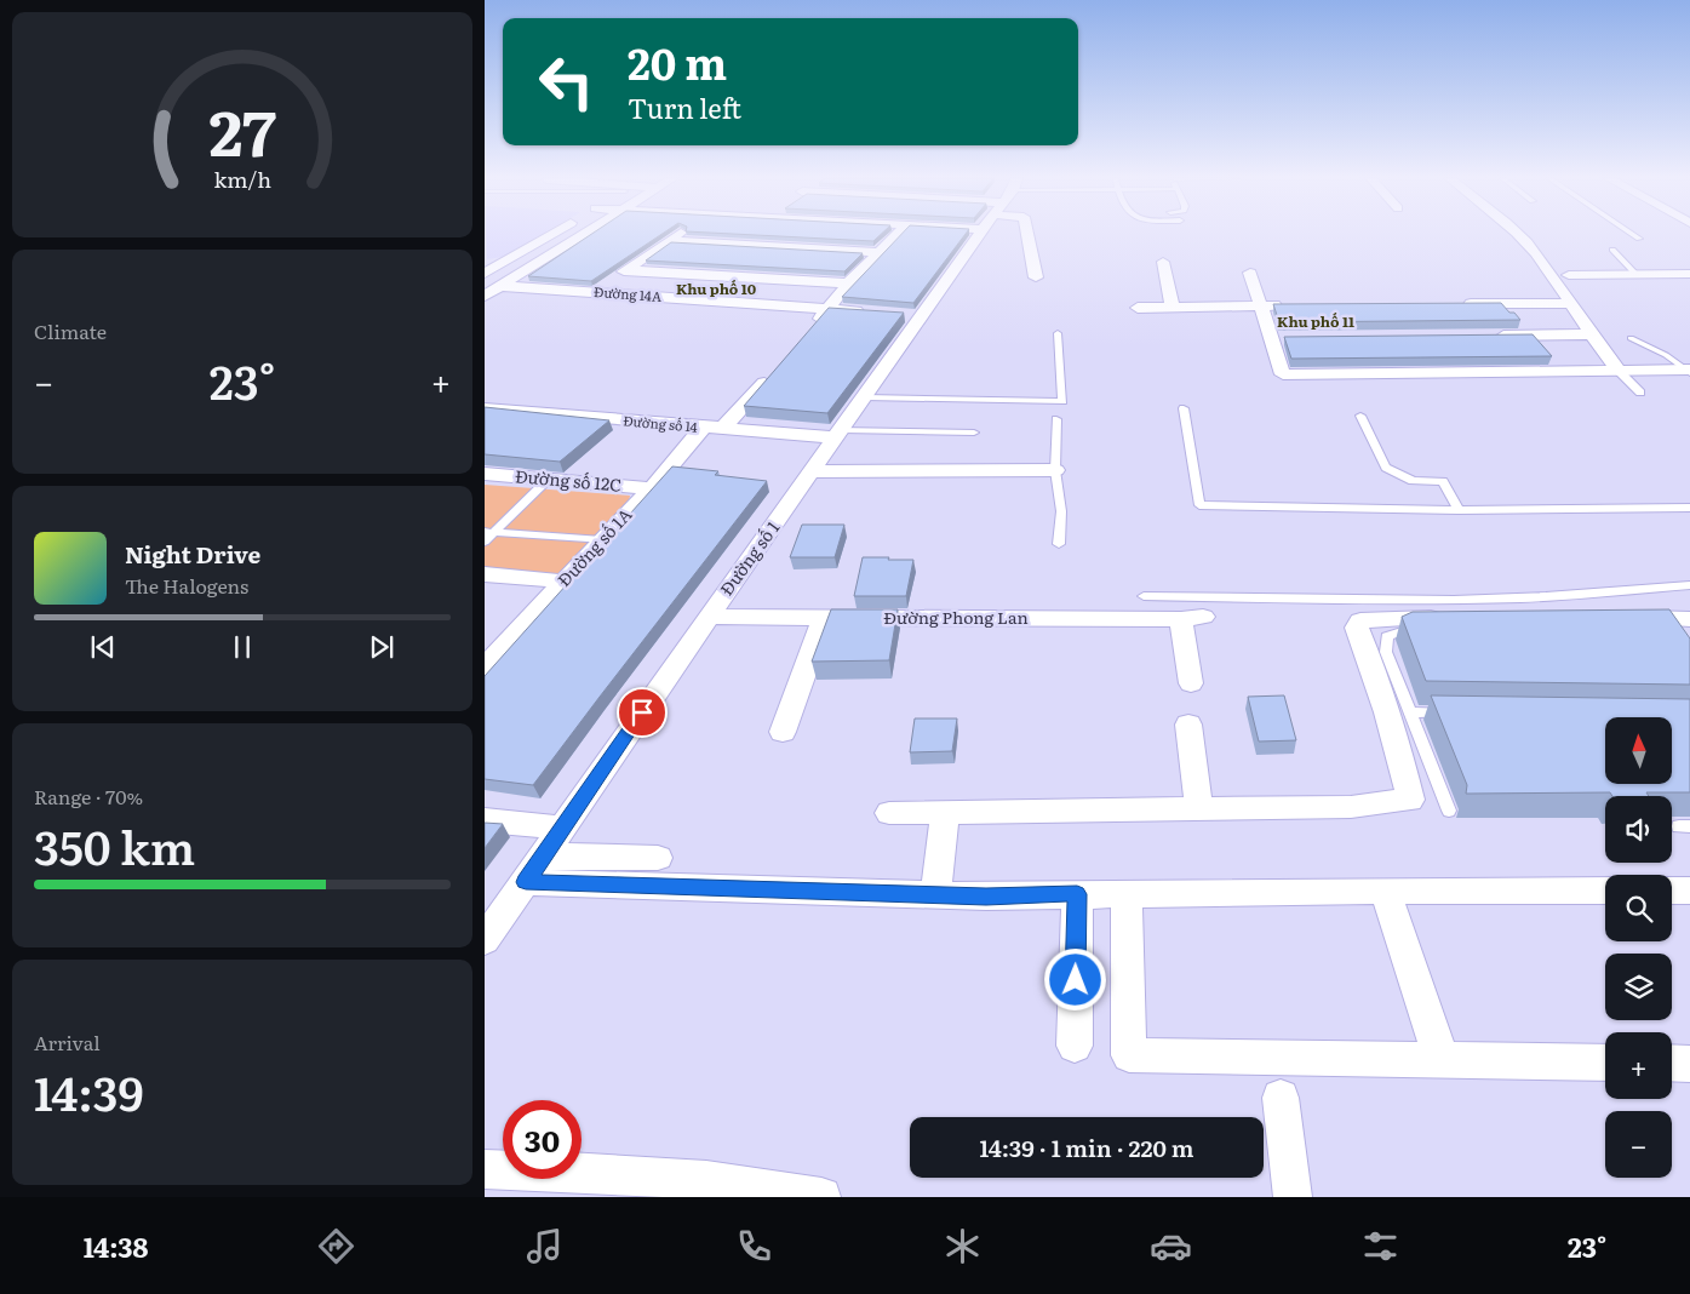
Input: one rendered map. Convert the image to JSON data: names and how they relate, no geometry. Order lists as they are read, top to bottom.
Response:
{
  "streets": {
    "street": [
      "Đường 14A",
      "Đường số 14",
      "Đường số 12C",
      "Đường số 1A",
      "Đường số 1",
      "Đường Phong Lan"
    ]
  },
  "crossings": [
    ["Đường số 14", "Đường số 1A"],
    ["Đường số 14", "Đường số 1"],
    ["Đường số 12C", "Đường số 1A"],
    ["Đường số 1", "Đường Phong Lan"]
  ],
  "districts": ["Khu phố 10", "Khu phố 11"],
  "north": "top",
  "page": {
    "turn": ["20 m", "Turn left"],
    "tile": [
      "Climate",
      ["Range · 70%", "350 km"],
      ["Arrival", "14:39"]
    ],
    "heat": ["−", "23°", "+"],
    "song": ["Night Drive", "The Halogens"],
    "map_buttons": ["+", "−"],
    "limit": "30",
    "trip": "14:39 · 1 min · 220 m",
    "tabs": ["14:38", "23°"],
    "gauge": ["27", "km/h"]
  }
}
